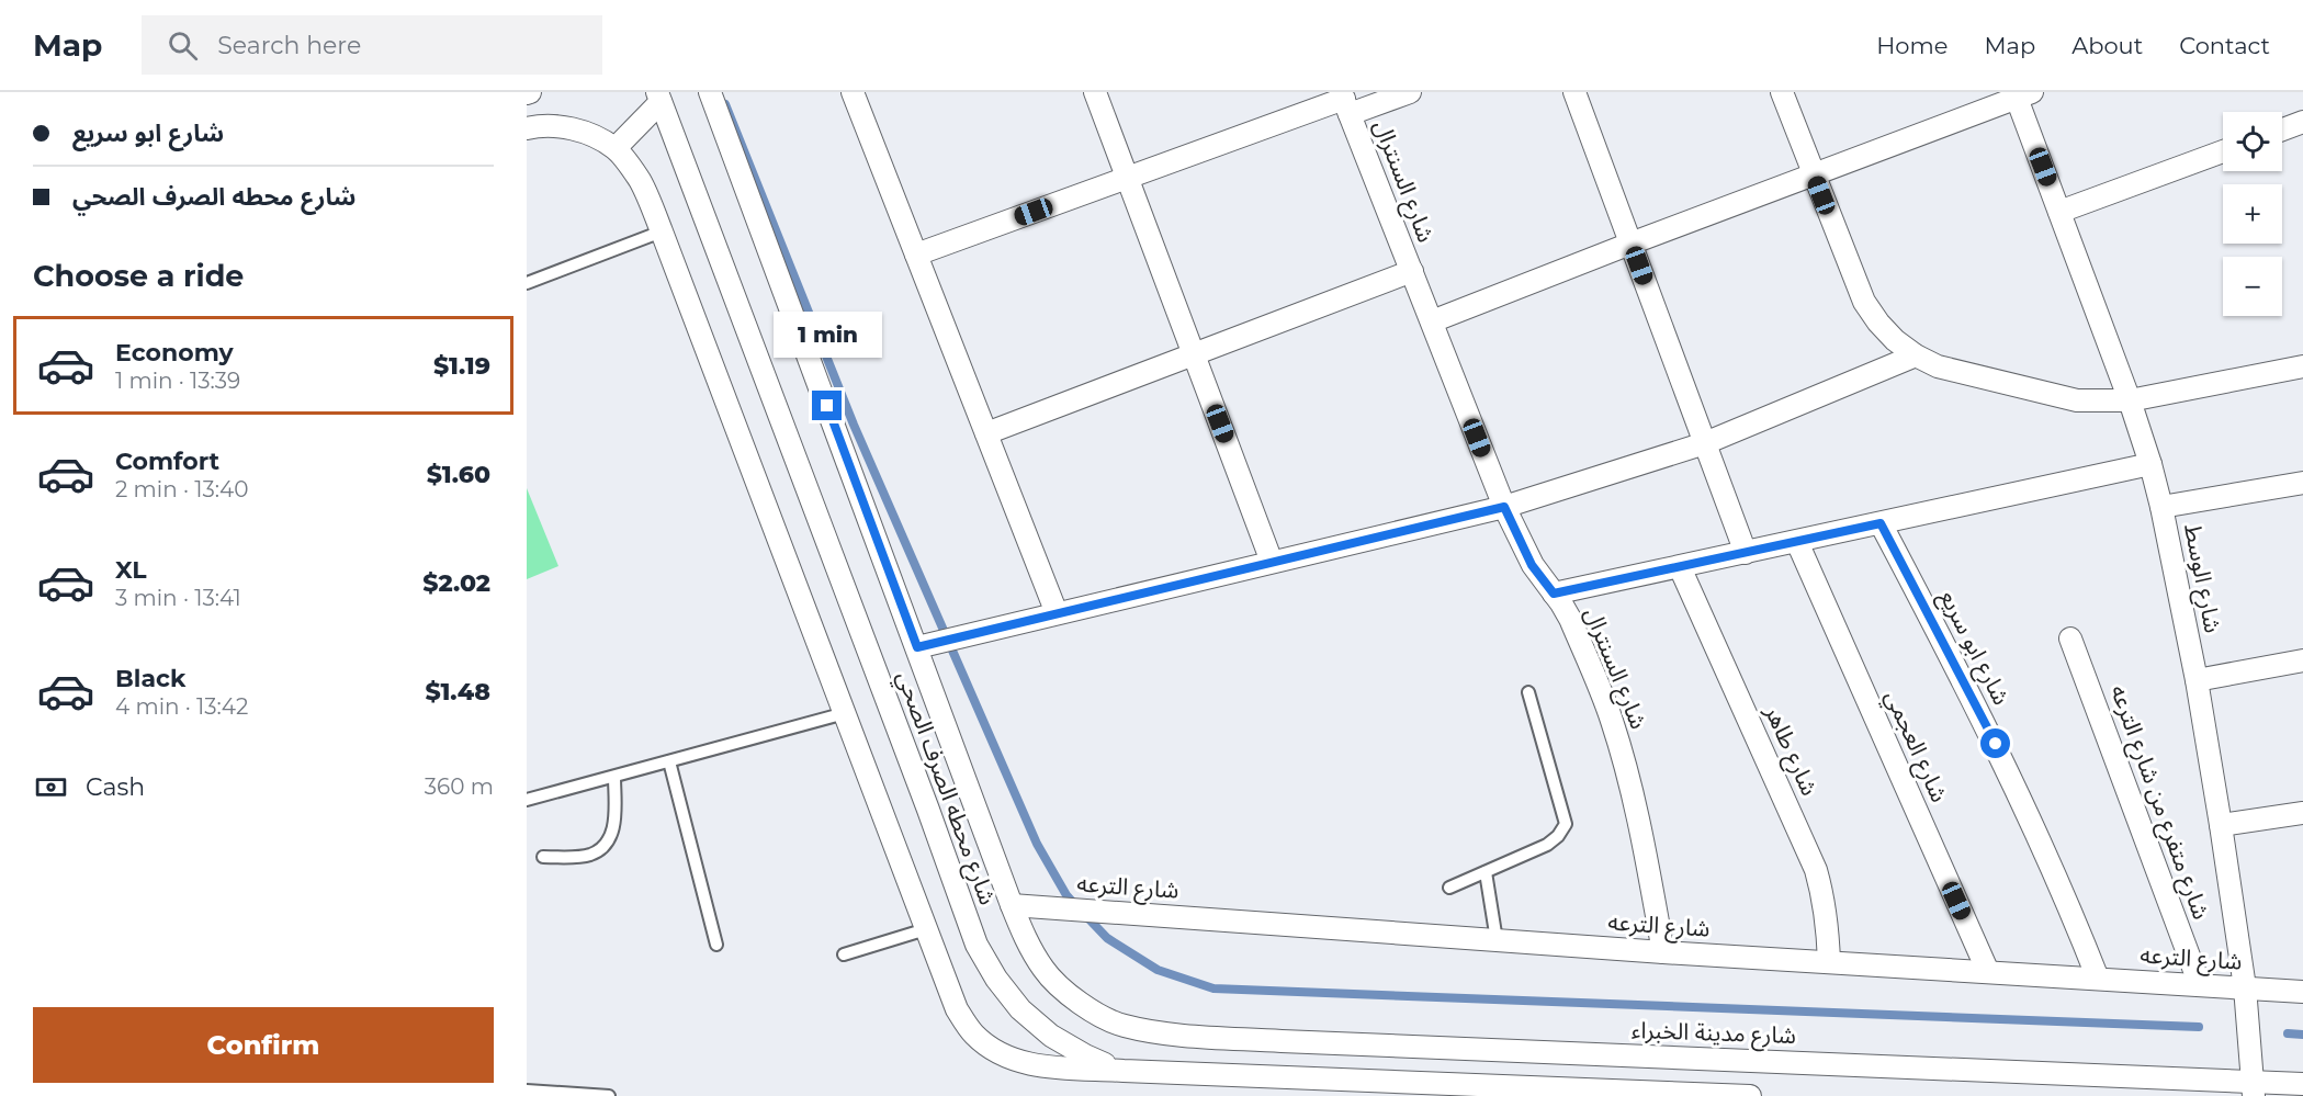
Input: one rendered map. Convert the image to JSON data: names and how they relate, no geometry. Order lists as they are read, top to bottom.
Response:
{
  "streets": {
    "street": [
      "شارع السنترال",
      "شارع الوسط",
      "شارع ابو سريع",
      "شارع العجمي",
      "شارع طاهر",
      "شارع محطه الصرف الصحي",
      "شارع متفرع من شارع الترعه",
      "شارع الترعه",
      "شارع مدينة الخبراء"
    ]
  },
  "crossings": [
    ["شارع السنترال", "شارع الترعه"],
    ["شارع الوسط", "شارع الترعه"],
    ["شارع الوسط", "شارع مدينة الخبراء"],
    ["شارع ابو سريع", "شارع الترعه"],
    ["شارع العجمي", "شارع الترعه"],
    ["شارع طاهر", "شارع الترعه"],
    ["شارع محطه الصرف الصحي", "شارع الترعه"],
    ["شارع محطه الصرف الصحي", "شارع مدينة الخبراء"],
    ["شارع متفرع من شارع الترعه", "شارع الترعه"]
  ],
  "page": {
    "header": "Map",
    "search": "Search here",
    "nav": [
      "Home",
      "Map",
      "About",
      "Contact"
    ],
    "banner": ["شارع ابو سريع", "شارع محطه الصرف الصحي"],
    "map_buttons": ["+", "−"],
    "heading": "Choose a ride",
    "bubble": "1 min",
    "list": [
      {
        "name": "Economy",
        "note": "1 min · 13:39",
        "value": "$1.19"
      },
      {
        "name": "Comfort",
        "note": "2 min · 13:40",
        "value": "$1.60"
      },
      {
        "name": "XL",
        "note": "3 min · 13:41",
        "value": "$2.02"
      },
      {
        "name": "Black",
        "note": "4 min · 13:42",
        "value": "$1.48"
      }
    ],
    "pay": ["Cash", "360 m"],
    "buttons": "Confirm"
  }
}
